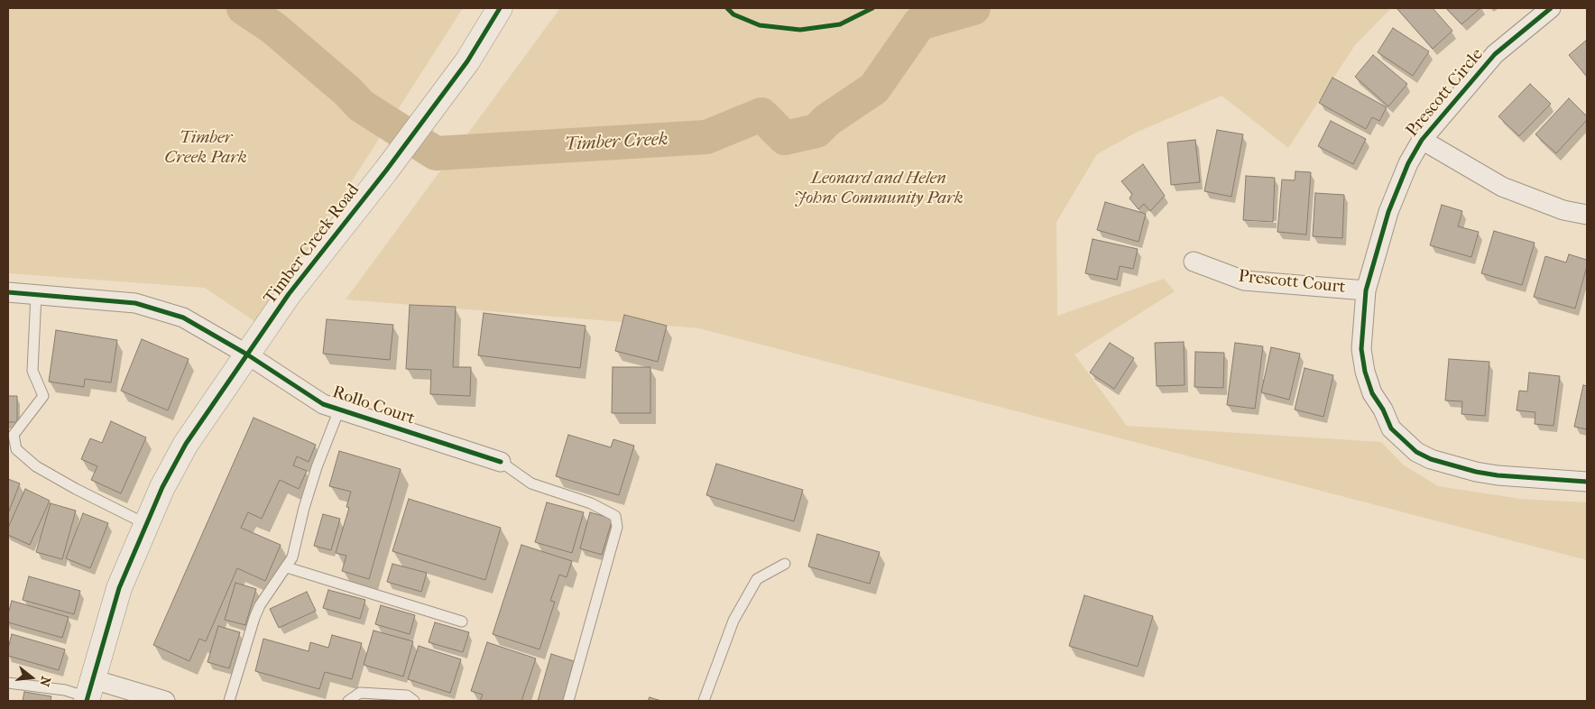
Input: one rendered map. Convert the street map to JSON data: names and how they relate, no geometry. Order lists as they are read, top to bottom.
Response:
{
  "streets": {
    "street": [
      "Prescott Circle",
      "Timber Creek Road",
      "Prescott Court",
      "Rollo Court"
    ]
  },
  "crossings": [
    ["Prescott Circle", "Prescott Court"],
    ["Timber Creek Road", "Rollo Court"]
  ],
  "water": ["Timber Creek"],
  "parks": ["Timber Creek Park", "Leonard and Helen Johns Community Park"],
  "north": "right"
}
